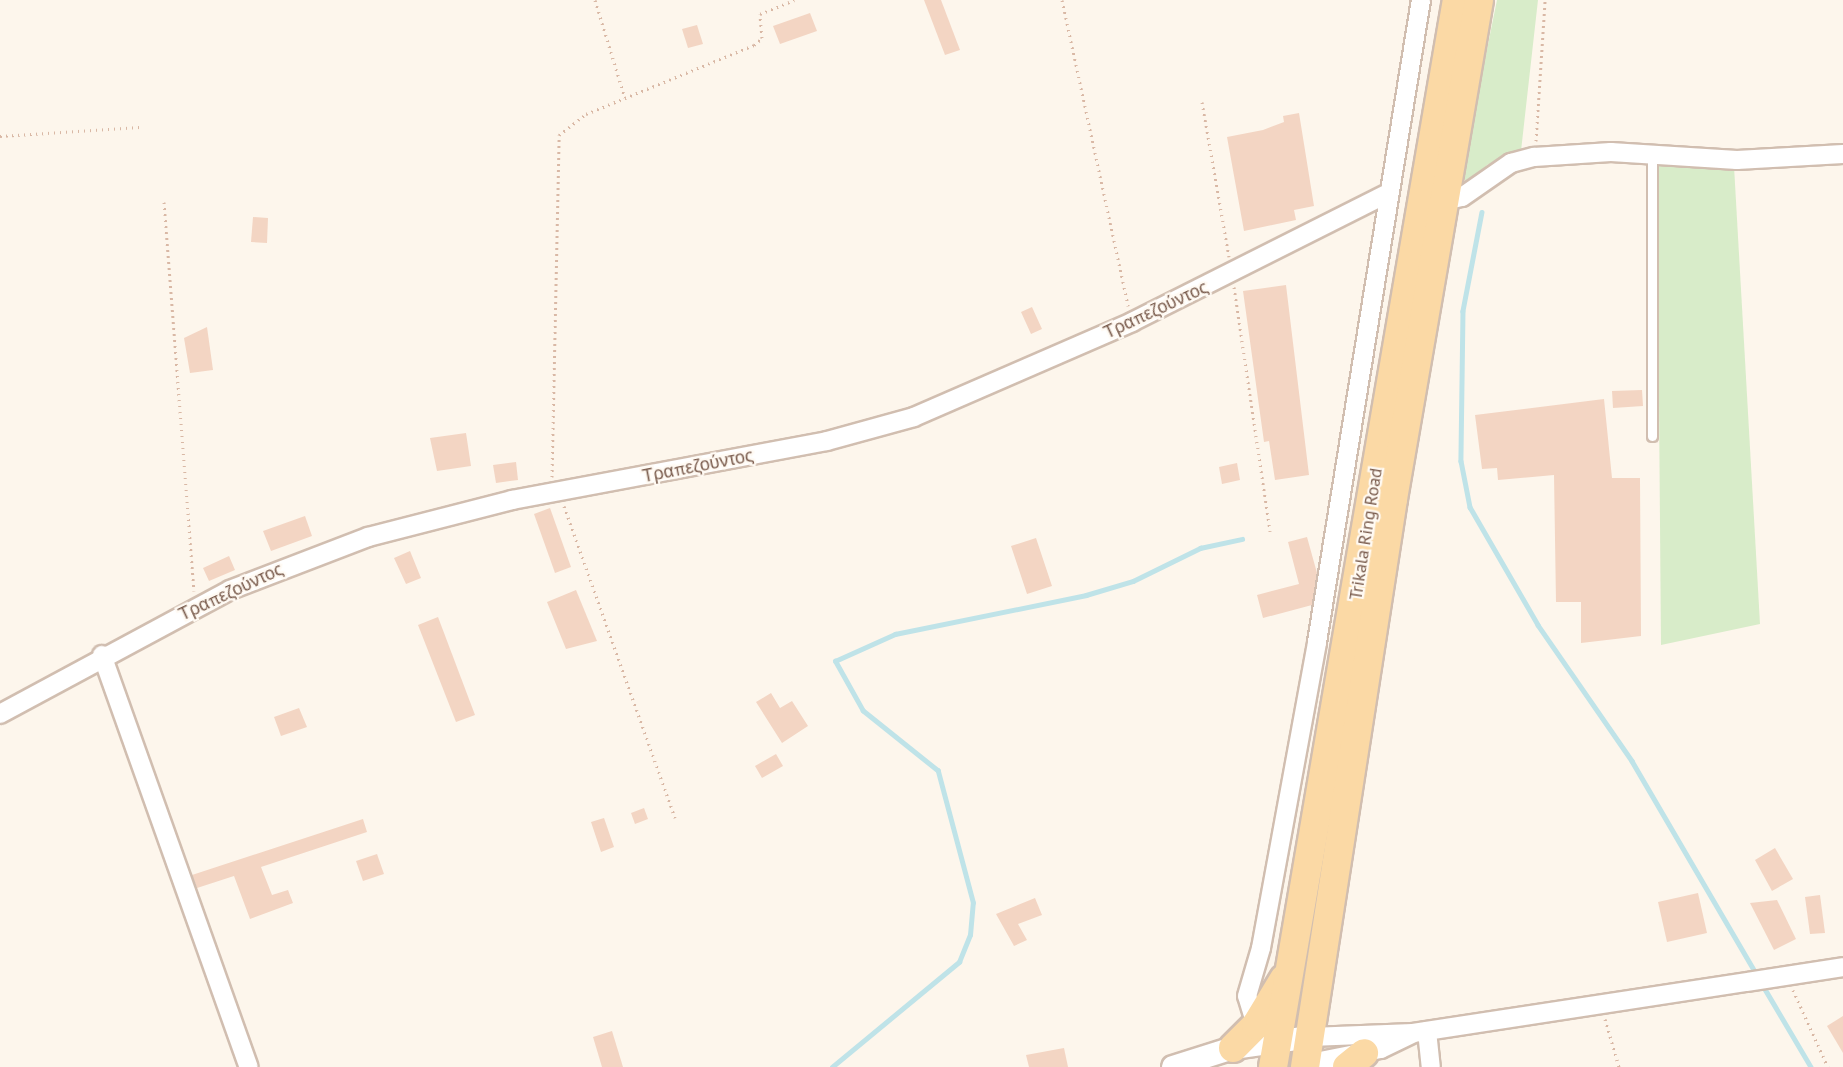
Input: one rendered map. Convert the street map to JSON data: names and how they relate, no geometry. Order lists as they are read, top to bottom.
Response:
{
  "streets": {
    "main road": ["Trikala Ring Road"],
    "street": ["Τραπεζούντος"]
  }
}
